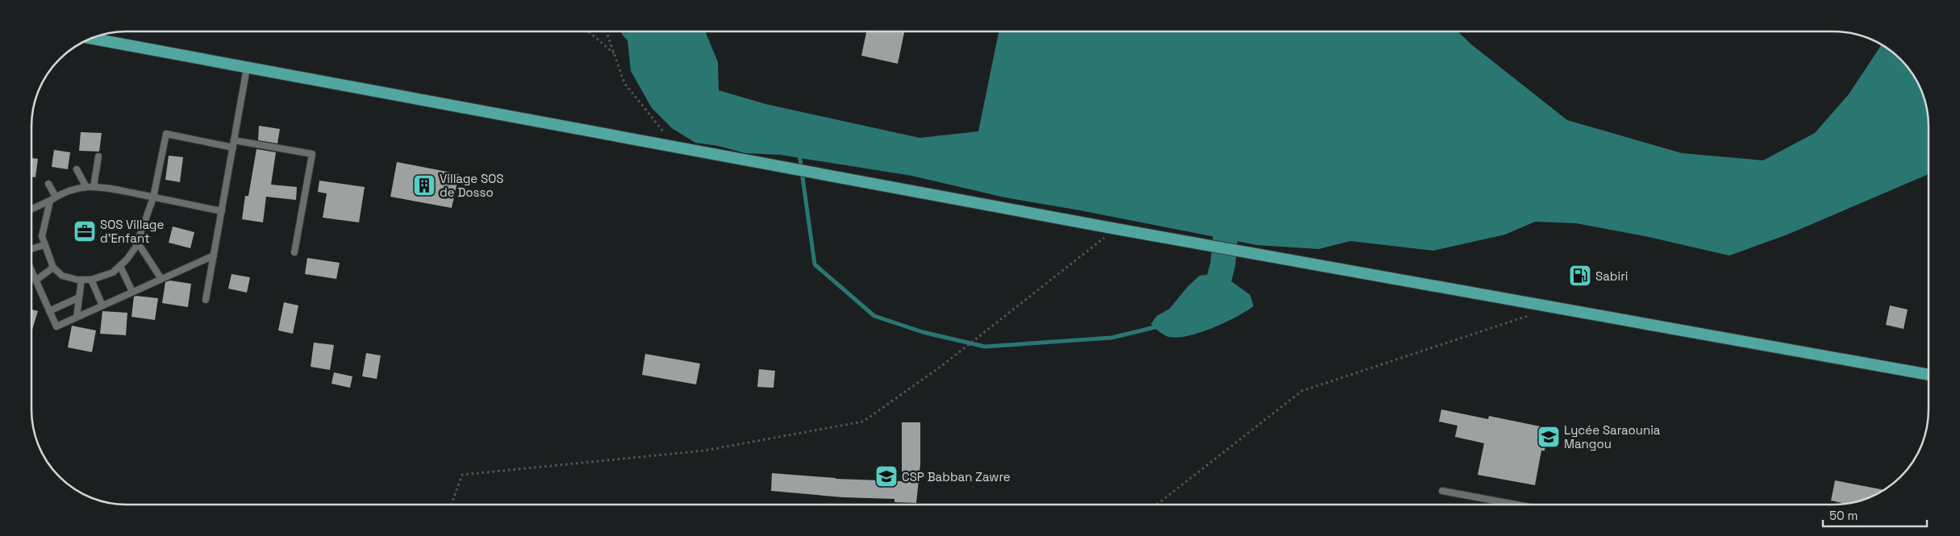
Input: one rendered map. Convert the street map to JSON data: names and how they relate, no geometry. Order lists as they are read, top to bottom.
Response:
{
  "places": {
    "building": ["Village SOS de Dosso"],
    "office": ["SOS Village d'Enfant"],
    "fuel station": ["Sabiri"],
    "school or university": ["Lycée Saraounia Mangou", "CSP Babban Zawre"]
  },
  "scale_bar": "50 m"
}
